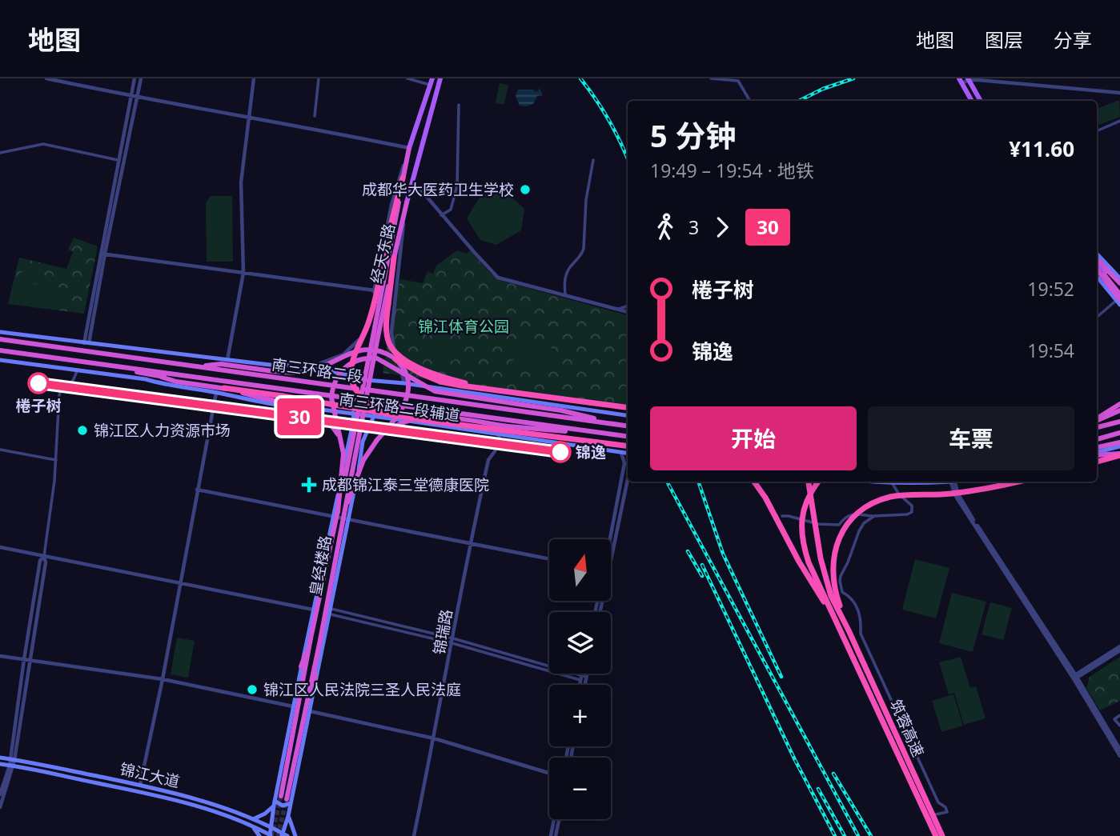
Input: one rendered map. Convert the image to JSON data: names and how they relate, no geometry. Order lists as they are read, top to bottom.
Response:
{
  "streets": {
    "highway": [
      "经天东路",
      "南三环路二段",
      "皇经楼路",
      "筑蓉高速"
    ],
    "main road": ["南三环路二段辅道", "锦江大道"],
    "street": ["锦瑞路"]
  },
  "crossings": [
    ["经天东路", "皇经楼路"],
    ["南三环路二段辅道", "锦瑞路"]
  ],
  "parks": ["锦江体育公园"],
  "places": {
    "other": [
      "成都华大医药卫生学校",
      "棬子树",
      "锦江区人力资源市场",
      "锦逸",
      "锦江区人民法院三圣人民法庭"
    ],
    "health": ["成都锦江泰三堂德康医院"]
  },
  "lines": ["metro line 30"],
  "north": "top",
  "page": {
    "header": "地图",
    "nav": ["地图", "图层", "分享"],
    "on_map": "30",
    "heading": ["5 分钟", "19:49 – 19:54 · 地铁", "¥11.60"],
    "legs": ["3", "30"],
    "list": [
      {
        "name": "棬子树",
        "value": "19:52"
      },
      {
        "name": "锦逸",
        "value": "19:54"
      }
    ],
    "buttons": ["开始", "车票"],
    "map_buttons": ["+", "−"]
  }
}
